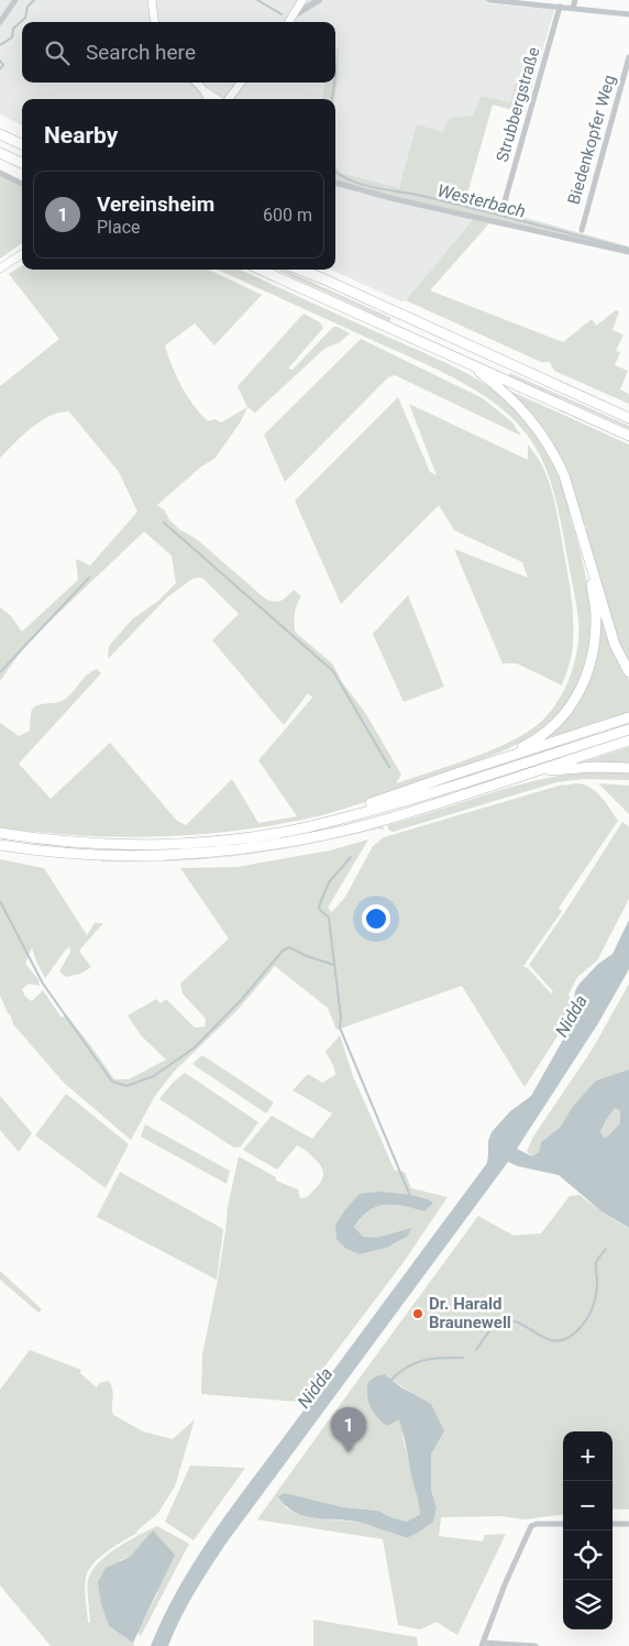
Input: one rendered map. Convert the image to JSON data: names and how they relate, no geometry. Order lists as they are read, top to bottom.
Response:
{
  "streets": {
    "street": ["Strubbergstraße", "Biedenkopfer Weg"]
  },
  "water": ["Westerbach", "Nidda"],
  "places": ["Dr. Harald Braunewell"],
  "page": {
    "search": "Search here",
    "heading": "Nearby",
    "list": [
      {
        "mark": "1",
        "name": "Vereinsheim",
        "note": "Place",
        "value": "600 m"
      }
    ],
    "pins": "1",
    "map_buttons": ["+", "−"]
  }
}
